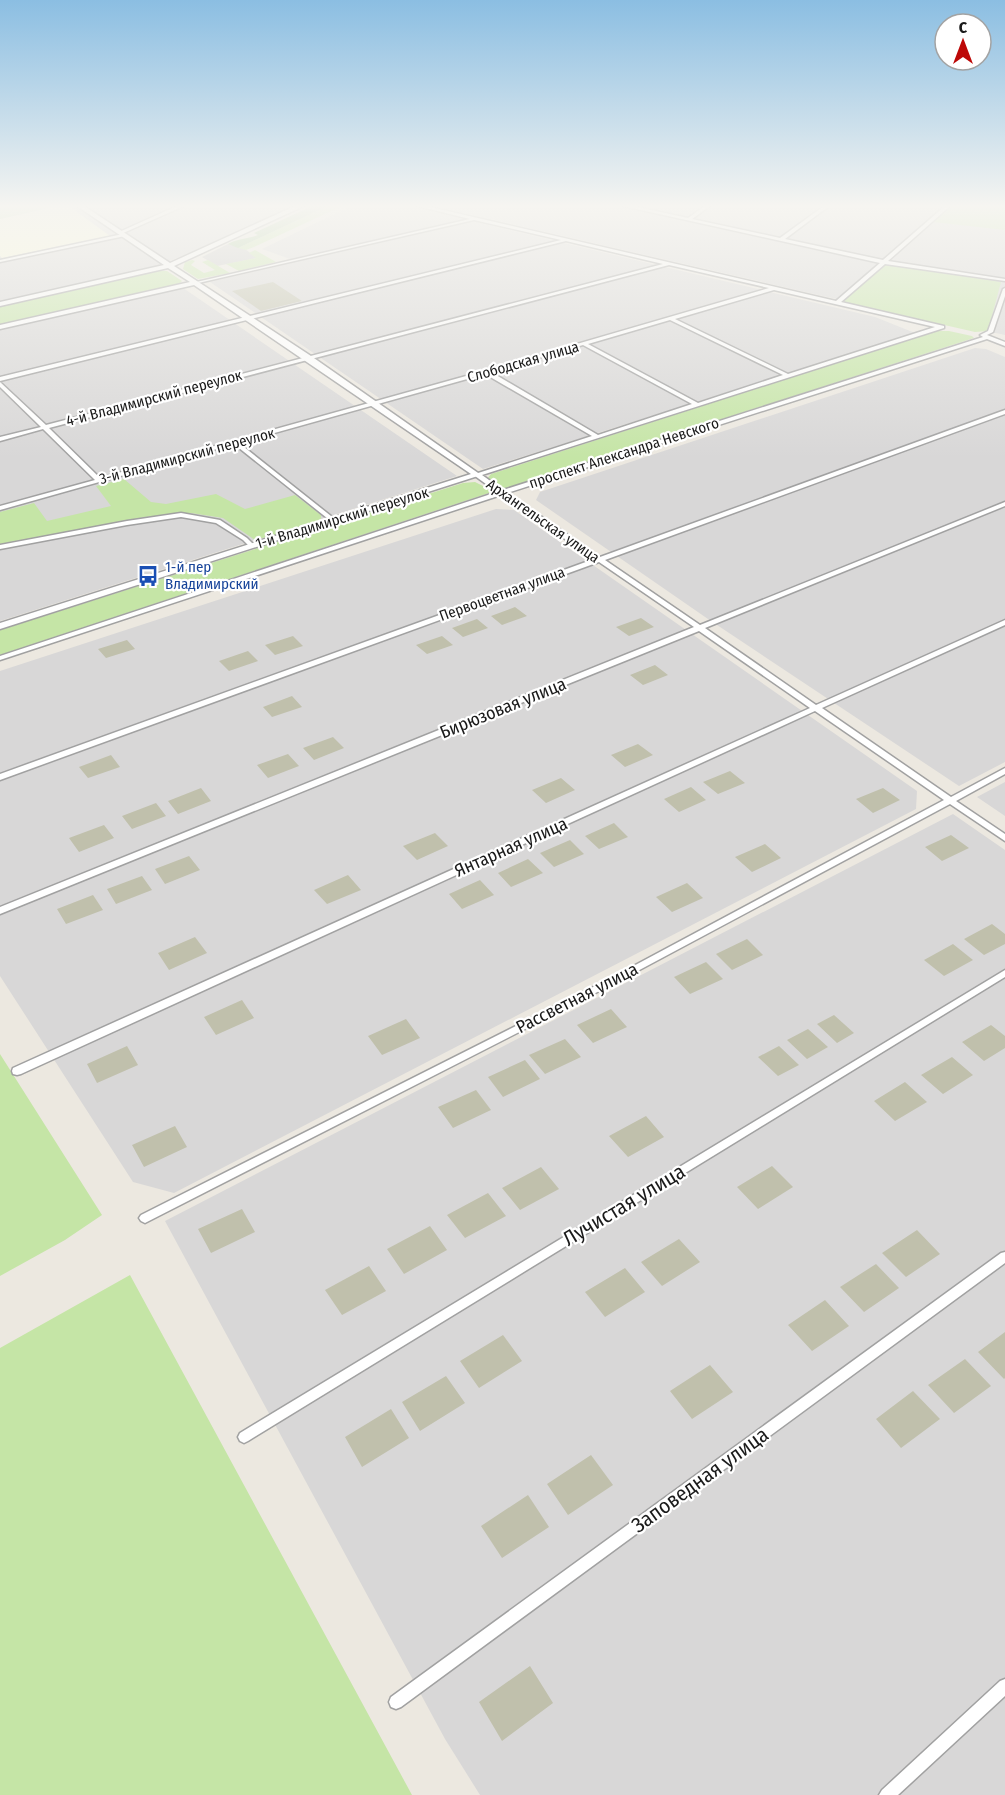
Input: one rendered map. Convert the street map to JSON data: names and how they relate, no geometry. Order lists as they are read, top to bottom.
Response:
{
  "streets": {
    "street": [
      "Слободская улица",
      "4-й Владимирский переулок",
      "проспект Александра Невского",
      "3-й Владимирский переулок",
      "1-й Владимирский переулок",
      "Архангельская улица",
      "Первоцветная улица",
      "Бирюзовая улица",
      "Янтарная улица",
      "Рассветная улица",
      "Лучистая улица",
      "Заповедная улица"
    ]
  },
  "crossings": [
    ["Слободская улица", "3-й Владимирский переулок"],
    ["Слободская улица", "Архангельская улица"],
    ["4-й Владимирский переулок", "Архангельская улица"],
    ["проспект Александра Невского", "1-й Владимирский переулок"],
    ["проспект Александра Невского", "Архангельская улица"],
    ["3-й Владимирский переулок", "Архангельская улица"],
    ["1-й Владимирский переулок", "Архангельская улица"],
    ["Архангельская улица", "Первоцветная улица"],
    ["Архангельская улица", "Бирюзовая улица"],
    ["Архангельская улица", "Янтарная улица"],
    ["Архангельская улица", "Рассветная улица"]
  ],
  "places": {
    "bus stop": ["1-й пер Владимирский"]
  },
  "north": "top"
}
